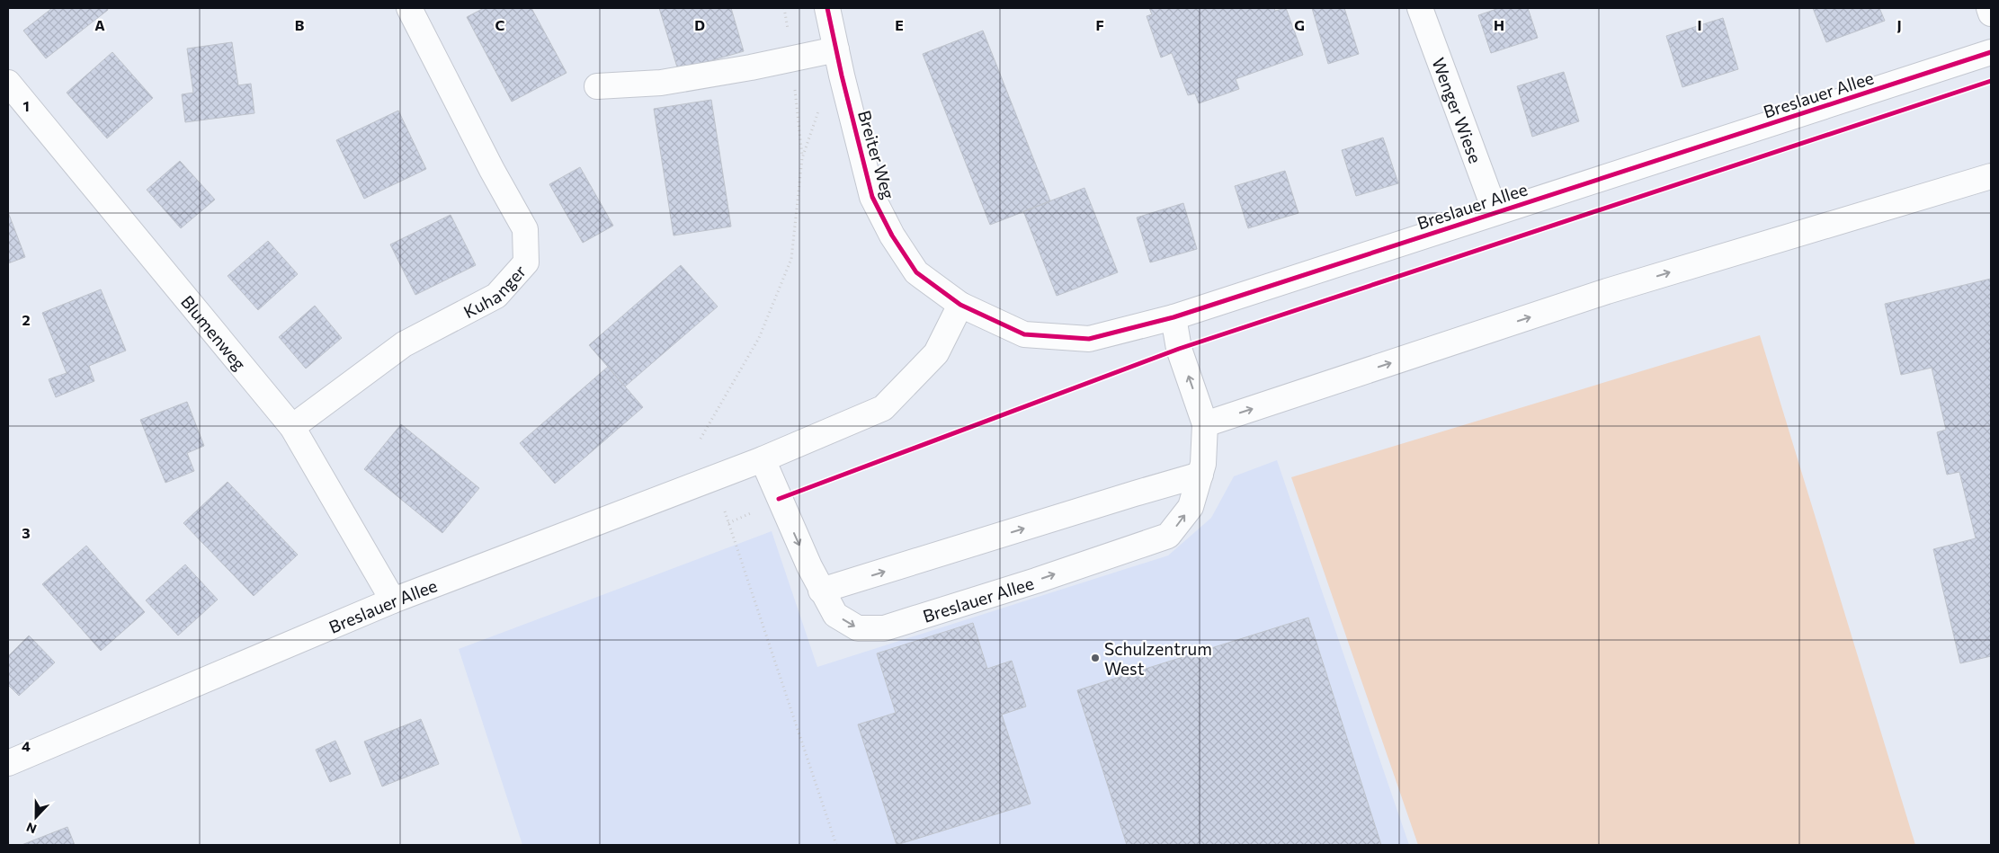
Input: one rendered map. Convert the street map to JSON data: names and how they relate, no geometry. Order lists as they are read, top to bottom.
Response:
{
  "streets": {
    "street": [
      "Breslauer Allee",
      "Wenger Wiese",
      "Breiter Weg",
      "Kuhanger",
      "Blumenweg"
    ]
  },
  "crossings": [
    ["Breslauer Allee", "Wenger Wiese"],
    ["Breslauer Allee", "Breiter Weg"],
    ["Breslauer Allee", "Blumenweg"],
    ["Kuhanger", "Blumenweg"]
  ],
  "places": ["Schulzentrum West"],
  "north": "bottom",
  "grid": {
    "columns": [
      "A",
      "B",
      "C",
      "D",
      "E",
      "F",
      "G",
      "H",
      "I",
      "J"
    ],
    "rows": [
      "1",
      "2",
      "3",
      "4"
    ]
  }
}
